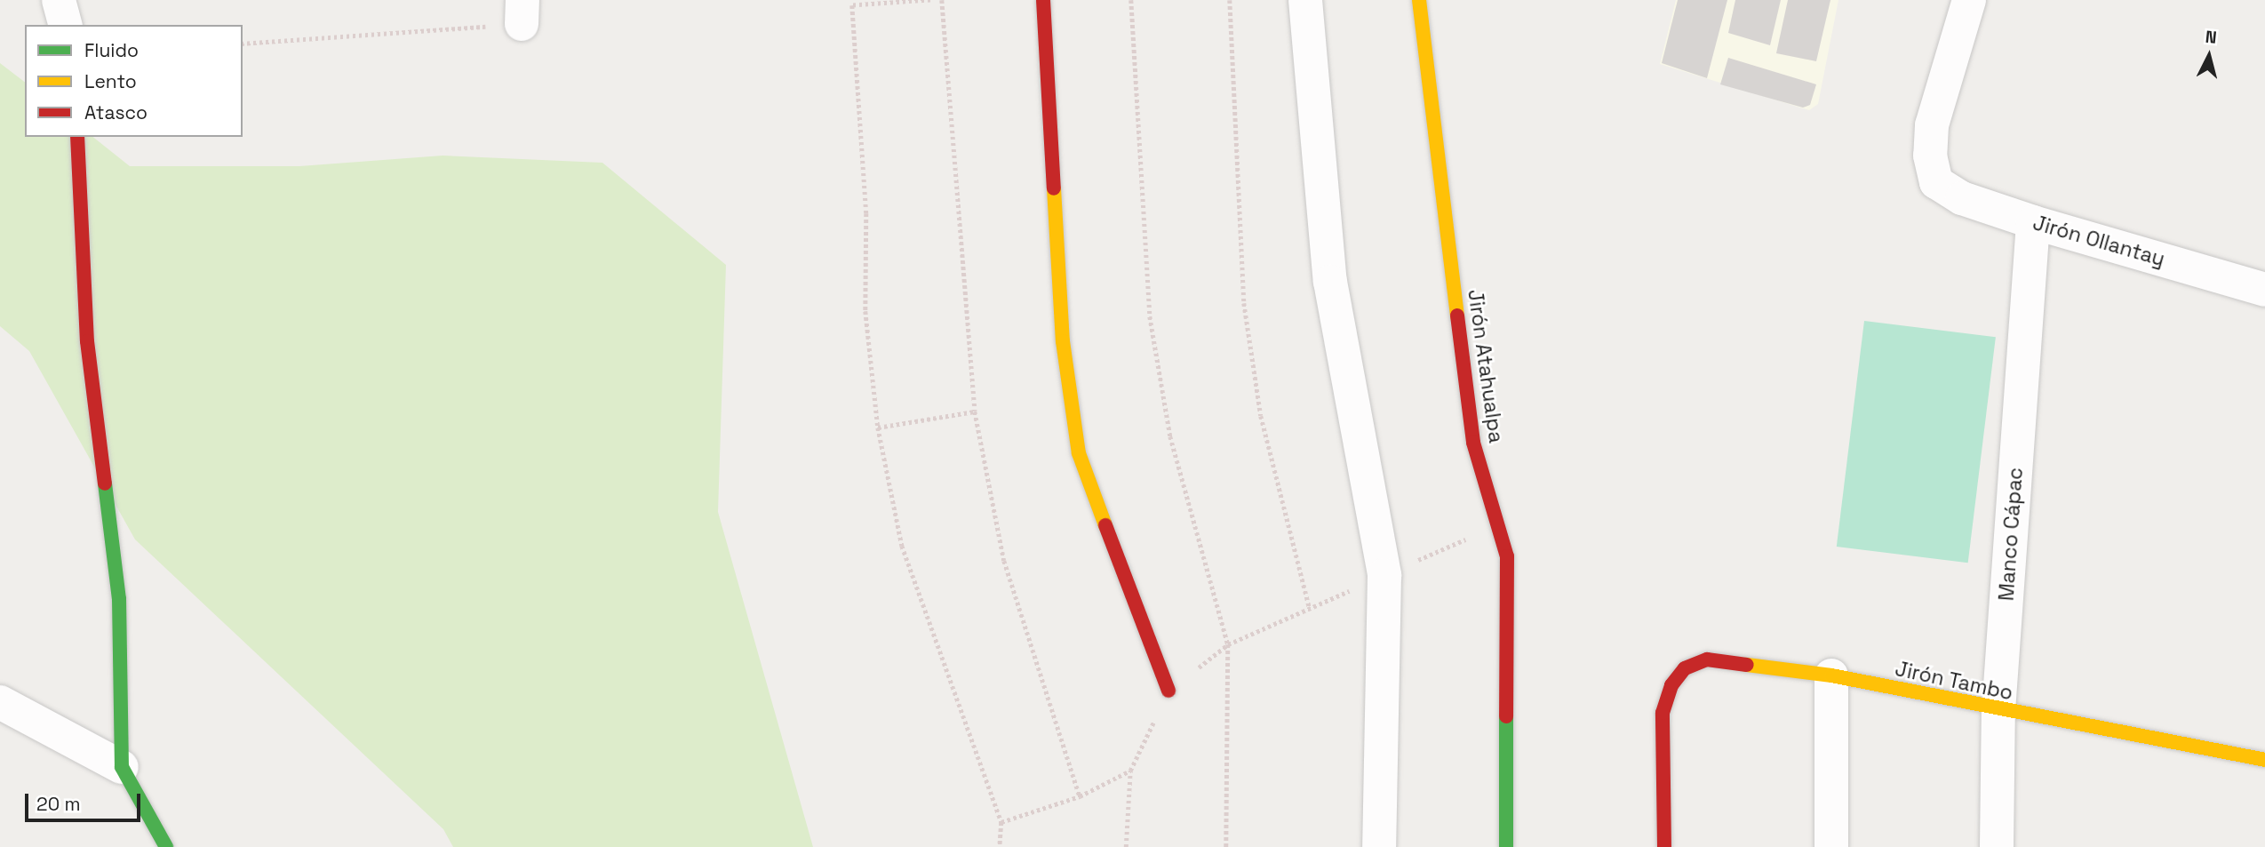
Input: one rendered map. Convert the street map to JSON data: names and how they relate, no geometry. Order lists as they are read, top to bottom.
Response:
{
  "streets": {
    "street": [
      "Jirón Ollantay",
      "Jirón Atahualpa",
      "Manco Cápac",
      "Jirón Tambo"
    ]
  },
  "crossings": [
    ["Jirón Ollantay", "Manco Cápac"],
    ["Manco Cápac", "Jirón Tambo"]
  ],
  "legend": ["Fluido", "Lento", "Atasco"],
  "scale_bar": "20 m",
  "north": "top"
}
